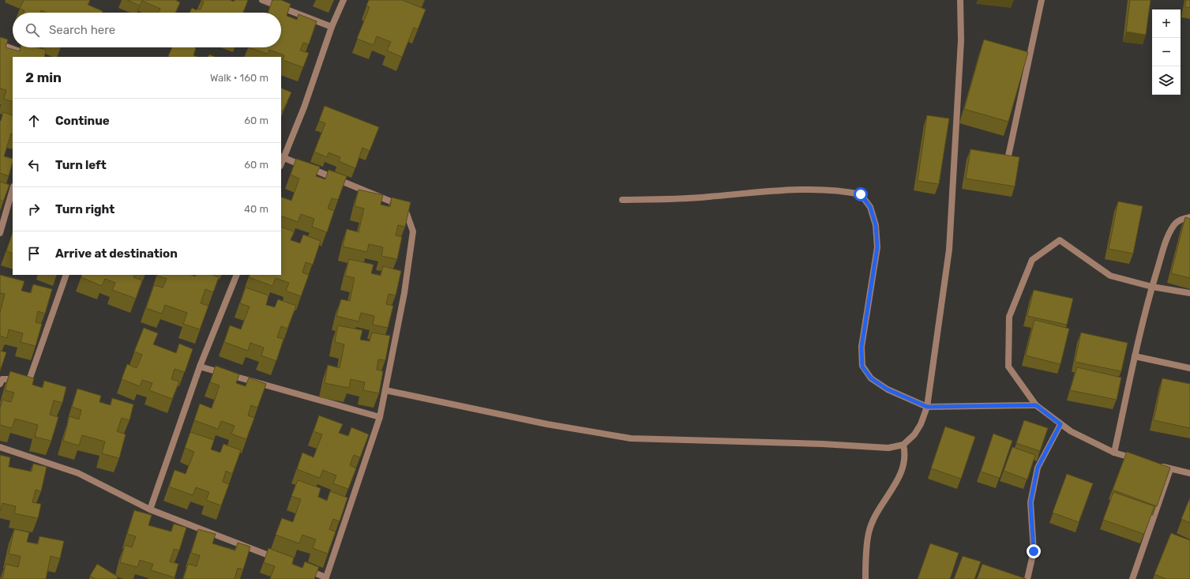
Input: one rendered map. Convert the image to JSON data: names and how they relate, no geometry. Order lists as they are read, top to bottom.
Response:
{
  "page": {
    "map_buttons": ["+", "−"],
    "search": "Search here",
    "heading": ["2 min", "Walk · 160 m"],
    "list": [
      ["Continue", "60 m"],
      ["Turn left", "60 m"],
      ["Turn right", "40 m"],
      "Arrive at destination"
    ]
  }
}
